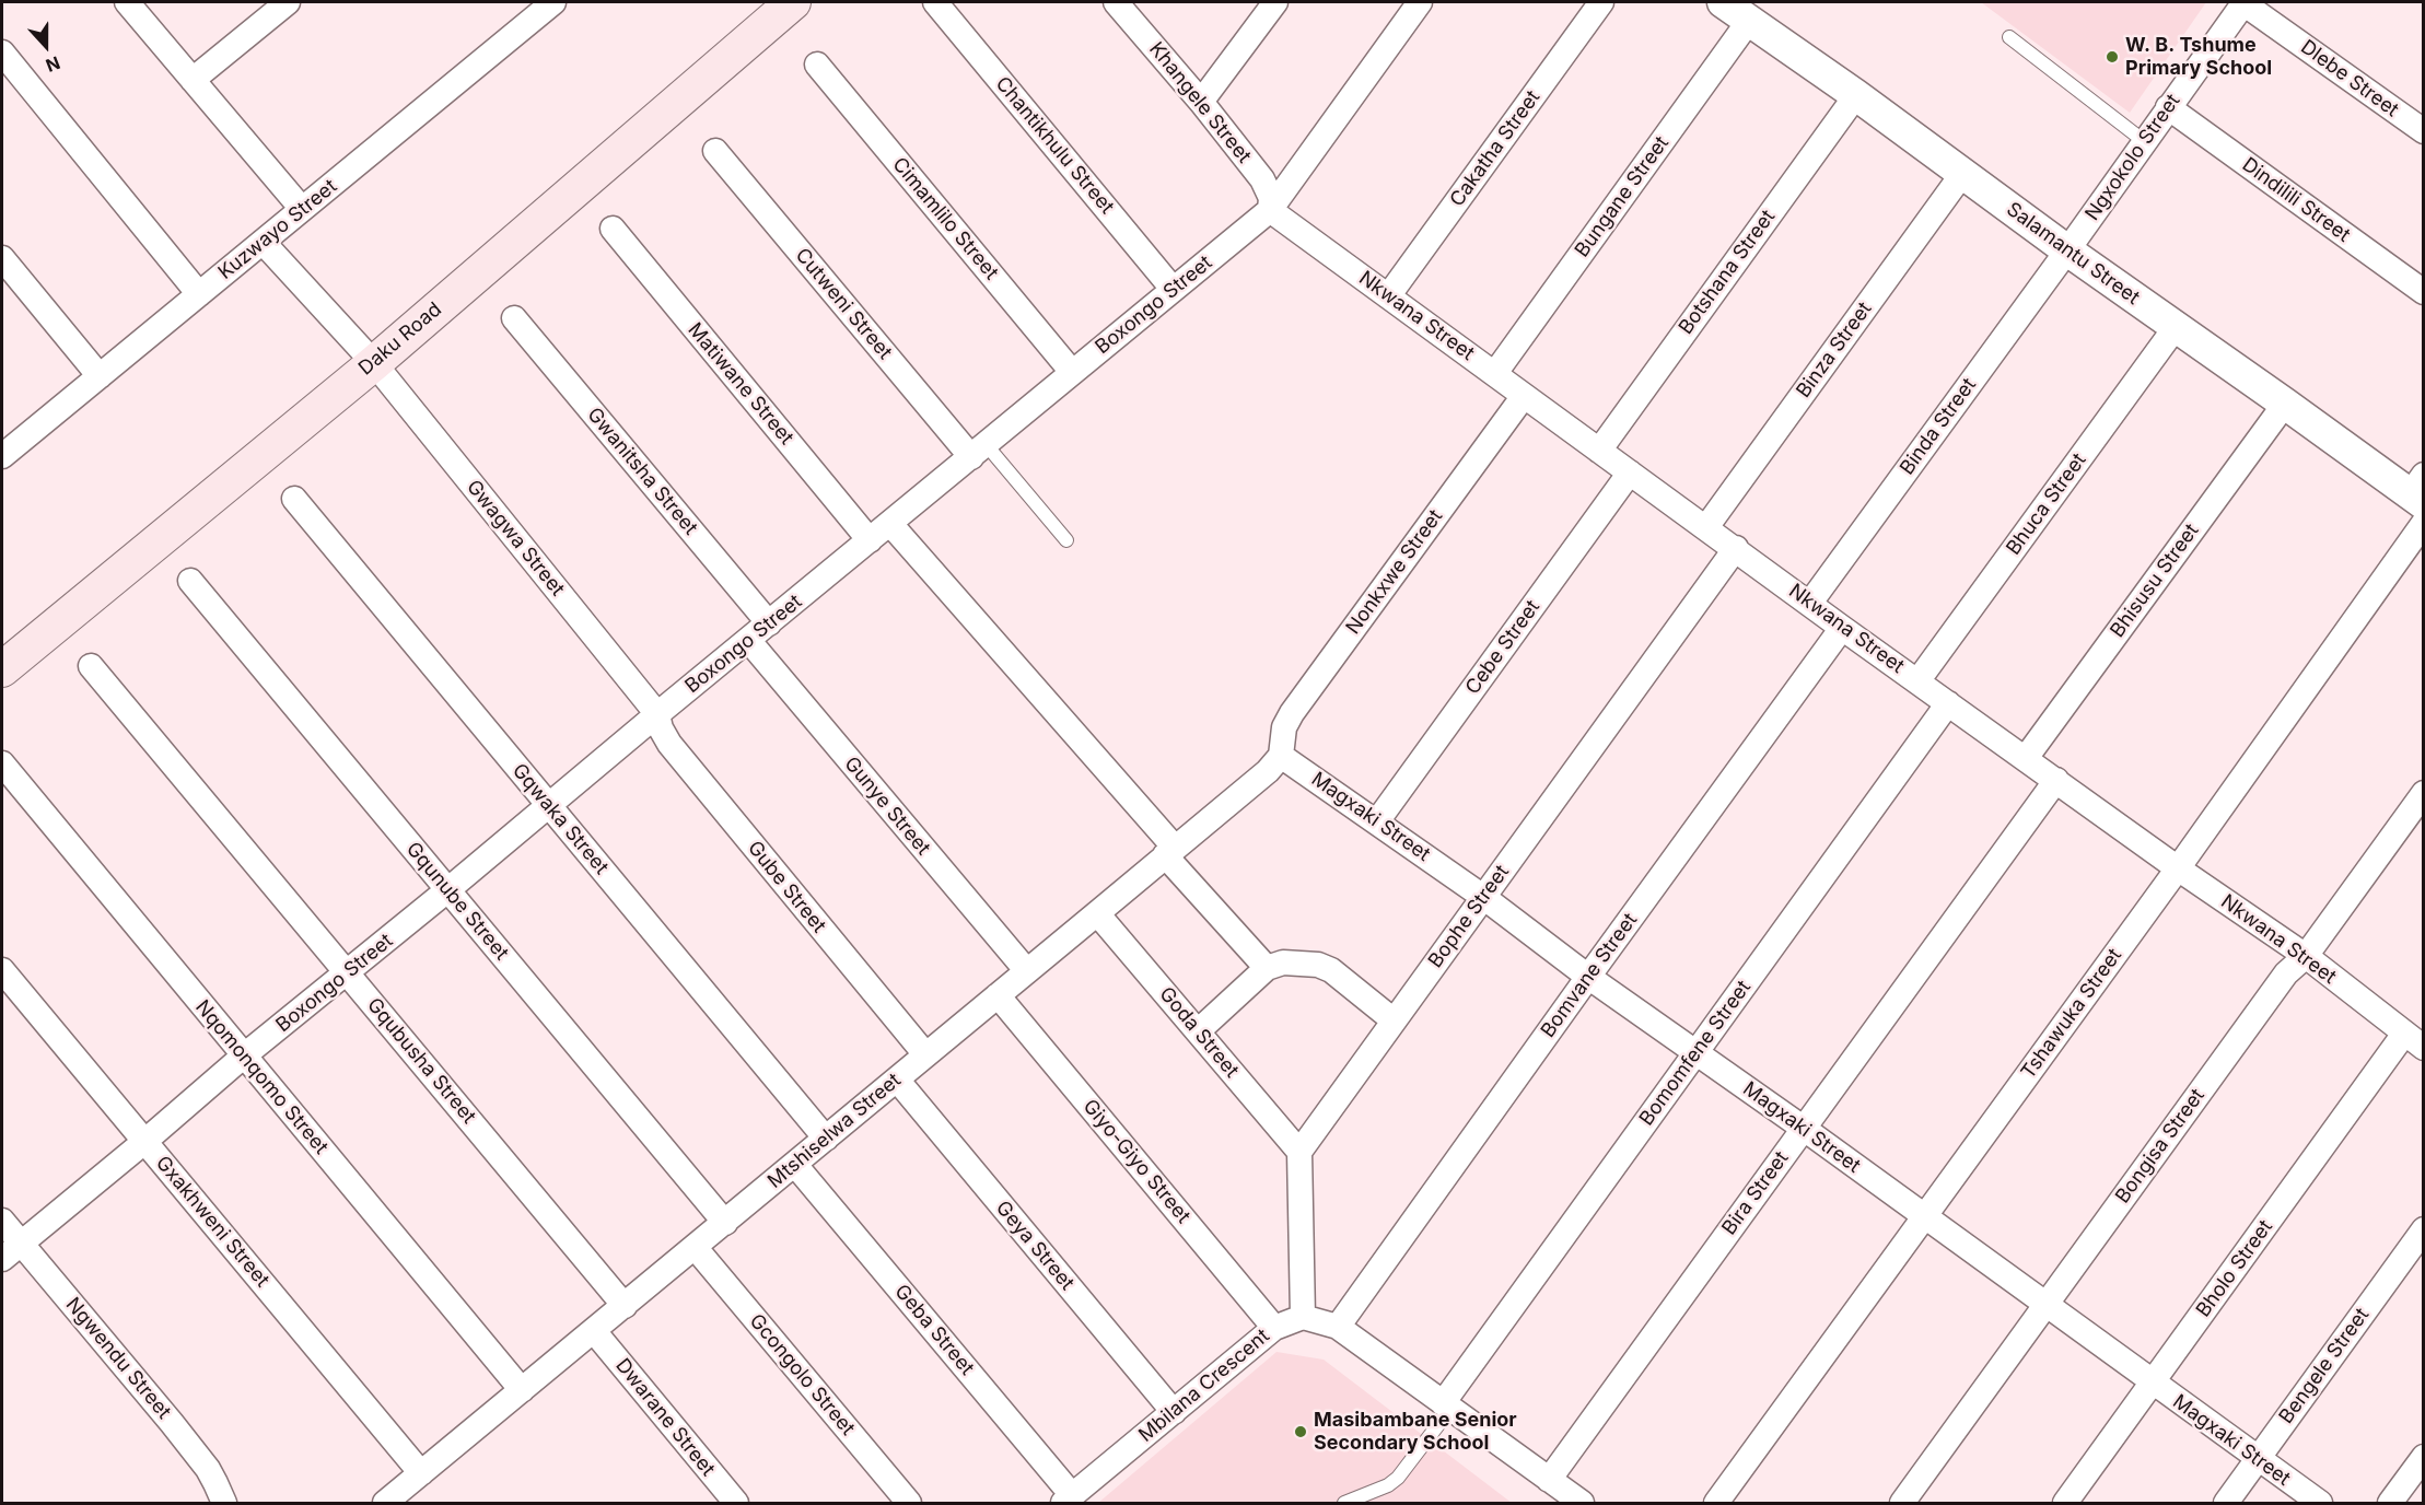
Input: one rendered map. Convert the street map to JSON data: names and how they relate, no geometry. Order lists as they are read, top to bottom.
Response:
{
  "streets": {
    "main road": ["Daku Road"],
    "street": [
      "Dlebe Street",
      "Khangele Street",
      "Chantikhulu Street",
      "Cakatha Street",
      "Ngxokolo Street",
      "Bungane Street",
      "Dindilili Street",
      "Cimamlilo Street",
      "Kuzwayo Street",
      "Salamantu Street",
      "Botshana Street",
      "Cutweni Street",
      "Boxongo Street",
      "Nkwana Street",
      "Binza Street",
      "Matiwane Street",
      "Binda Street",
      "Gwanitsha Street",
      "Bhuca Street",
      "Gwagwa Street",
      "Nonkxwe Street",
      "Bhisusu Street",
      "Cebe Street",
      "Gunye Street",
      "Magxaki Street",
      "Gqwaka Street",
      "Gube Street",
      "Gqunube Street",
      "Bophe Street",
      "Bomvane Street",
      "Tshawuka Street",
      "Goda Street",
      "Bomomfene Street",
      "Gqubusha Street",
      "Nqomonqomo Street",
      "Mtshiselwa Street",
      "Bongisa Street",
      "Giyo-Giyo Street",
      "Bira Street",
      "Gxakhweni Street",
      "Geya Street",
      "Bholo Street",
      "Geba Street",
      "Ngwendu Street",
      "Bengele Street",
      "Gcongolo Street",
      "Mbilana Crescent",
      "Dwarane Street"
    ]
  },
  "crossings": [
    ["Dlebe Street", "Ngxokolo Street"],
    ["Khangele Street", "Boxongo Street"],
    ["Khangele Street", "Nkwana Street"],
    ["Chantikhulu Street", "Boxongo Street"],
    ["Cakatha Street", "Nkwana Street"],
    ["Ngxokolo Street", "Dindilili Street"],
    ["Ngxokolo Street", "Salamantu Street"],
    ["Ngxokolo Street", "Binda Street"],
    ["Bungane Street", "Salamantu Street"],
    ["Bungane Street", "Nkwana Street"],
    ["Cimamlilo Street", "Boxongo Street"],
    ["Kuzwayo Street", "Gwagwa Street"],
    ["Salamantu Street", "Botshana Street"],
    ["Salamantu Street", "Binza Street"],
    ["Salamantu Street", "Binda Street"],
    ["Salamantu Street", "Bhuca Street"],
    ["Salamantu Street", "Bhisusu Street"],
    ["Botshana Street", "Nkwana Street"],
    ["Cutweni Street", "Boxongo Street"],
    ["Boxongo Street", "Nkwana Street"],
    ["Boxongo Street", "Matiwane Street"],
    ["Boxongo Street", "Gwanitsha Street"],
    ["Boxongo Street", "Gwagwa Street"],
    ["Boxongo Street", "Gunye Street"],
    ["Boxongo Street", "Gqwaka Street"],
    ["Boxongo Street", "Gube Street"],
    ["Boxongo Street", "Gqunube Street"],
    ["Boxongo Street", "Gqubusha Street"],
    ["Boxongo Street", "Nqomonqomo Street"],
    ["Boxongo Street", "Gxakhweni Street"],
    ["Boxongo Street", "Ngwendu Street"],
    ["Nkwana Street", "Binza Street"],
    ["Nkwana Street", "Binda Street"],
    ["Nkwana Street", "Bhuca Street"],
    ["Nkwana Street", "Nonkxwe Street"],
    ["Nkwana Street", "Bhisusu Street"],
    ["Nkwana Street", "Cebe Street"],
    ["Nkwana Street", "Bophe Street"],
    ["Nkwana Street", "Bomvane Street"],
    ["Nkwana Street", "Tshawuka Street"],
    ["Nkwana Street", "Bomomfene Street"],
    ["Nkwana Street", "Bongisa Street"],
    ["Nkwana Street", "Bira Street"],
    ["Nkwana Street", "Bholo Street"],
    ["Daku Road", "Gwagwa Street"],
    ["Gwagwa Street", "Gube Street"],
    ["Nonkxwe Street", "Magxaki Street"],
    ["Nonkxwe Street", "Mtshiselwa Street"],
    ["Cebe Street", "Magxaki Street"],
    ["Gunye Street", "Mtshiselwa Street"],
    ["Magxaki Street", "Bophe Street"],
    ["Magxaki Street", "Bomvane Street"],
    ["Magxaki Street", "Tshawuka Street"],
    ["Magxaki Street", "Bomomfene Street"],
    ["Magxaki Street", "Mtshiselwa Street"],
    ["Magxaki Street", "Bongisa Street"],
    ["Magxaki Street", "Bira Street"],
    ["Magxaki Street", "Bholo Street"],
    ["Magxaki Street", "Bengele Street"],
    ["Gqwaka Street", "Mtshiselwa Street"],
    ["Gube Street", "Mtshiselwa Street"],
    ["Gqunube Street", "Mtshiselwa Street"],
    ["Bophe Street", "Goda Street"],
    ["Goda Street", "Mtshiselwa Street"],
    ["Gqubusha Street", "Mtshiselwa Street"],
    ["Nqomonqomo Street", "Mtshiselwa Street"],
    ["Mtshiselwa Street", "Giyo-Giyo Street"],
    ["Mtshiselwa Street", "Gxakhweni Street"],
    ["Mtshiselwa Street", "Geya Street"],
    ["Mtshiselwa Street", "Geba Street"],
    ["Mtshiselwa Street", "Gcongolo Street"],
    ["Mtshiselwa Street", "Dwarane Street"],
    ["Giyo-Giyo Street", "Mbilana Crescent"],
    ["Geya Street", "Mbilana Crescent"],
    ["Geba Street", "Mbilana Crescent"]
  ],
  "places": ["W. B. Tshume Primary School", "Masibambane Senior Secondary School"],
  "north": "bottom"
}
